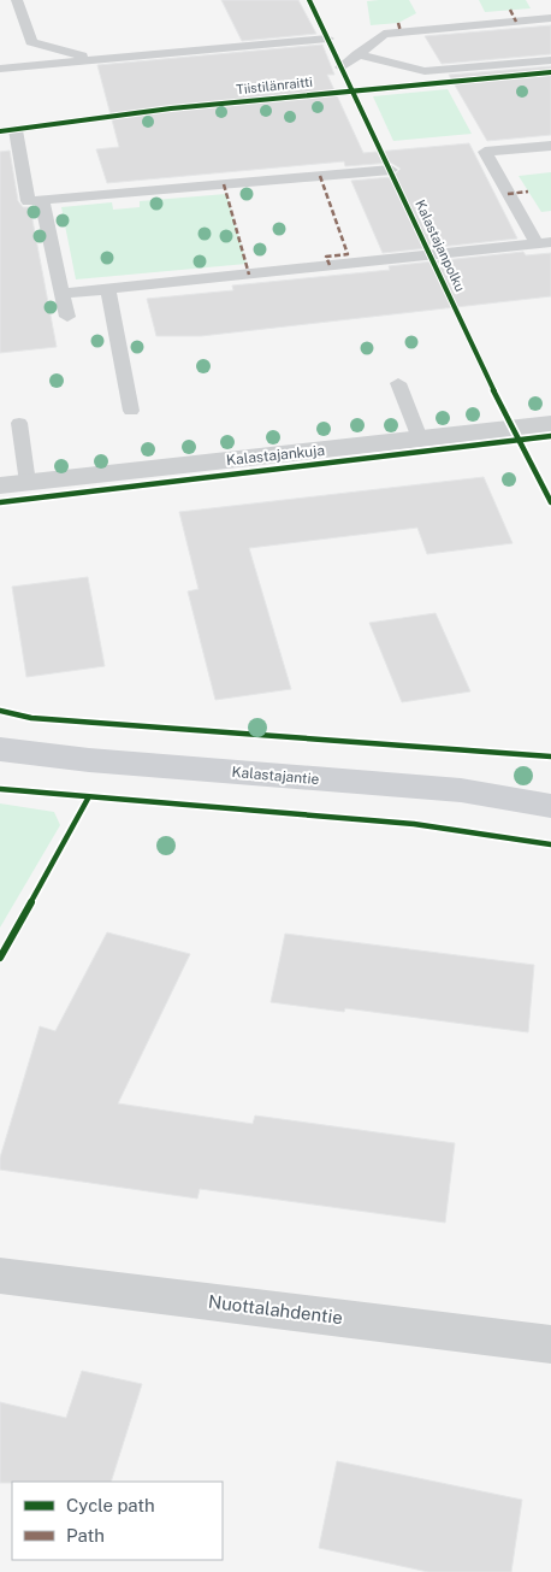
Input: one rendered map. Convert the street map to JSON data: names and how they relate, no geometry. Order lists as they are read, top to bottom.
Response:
{
  "streets": {
    "main road": ["Kalastajantie"],
    "street": ["Kalastajankuja", "Nuottalahdentie"],
    "cycle path": ["Tiistilänraitti", "Kalastajanpolku"]
  },
  "legend": ["Cycle path", "Path"]
}
